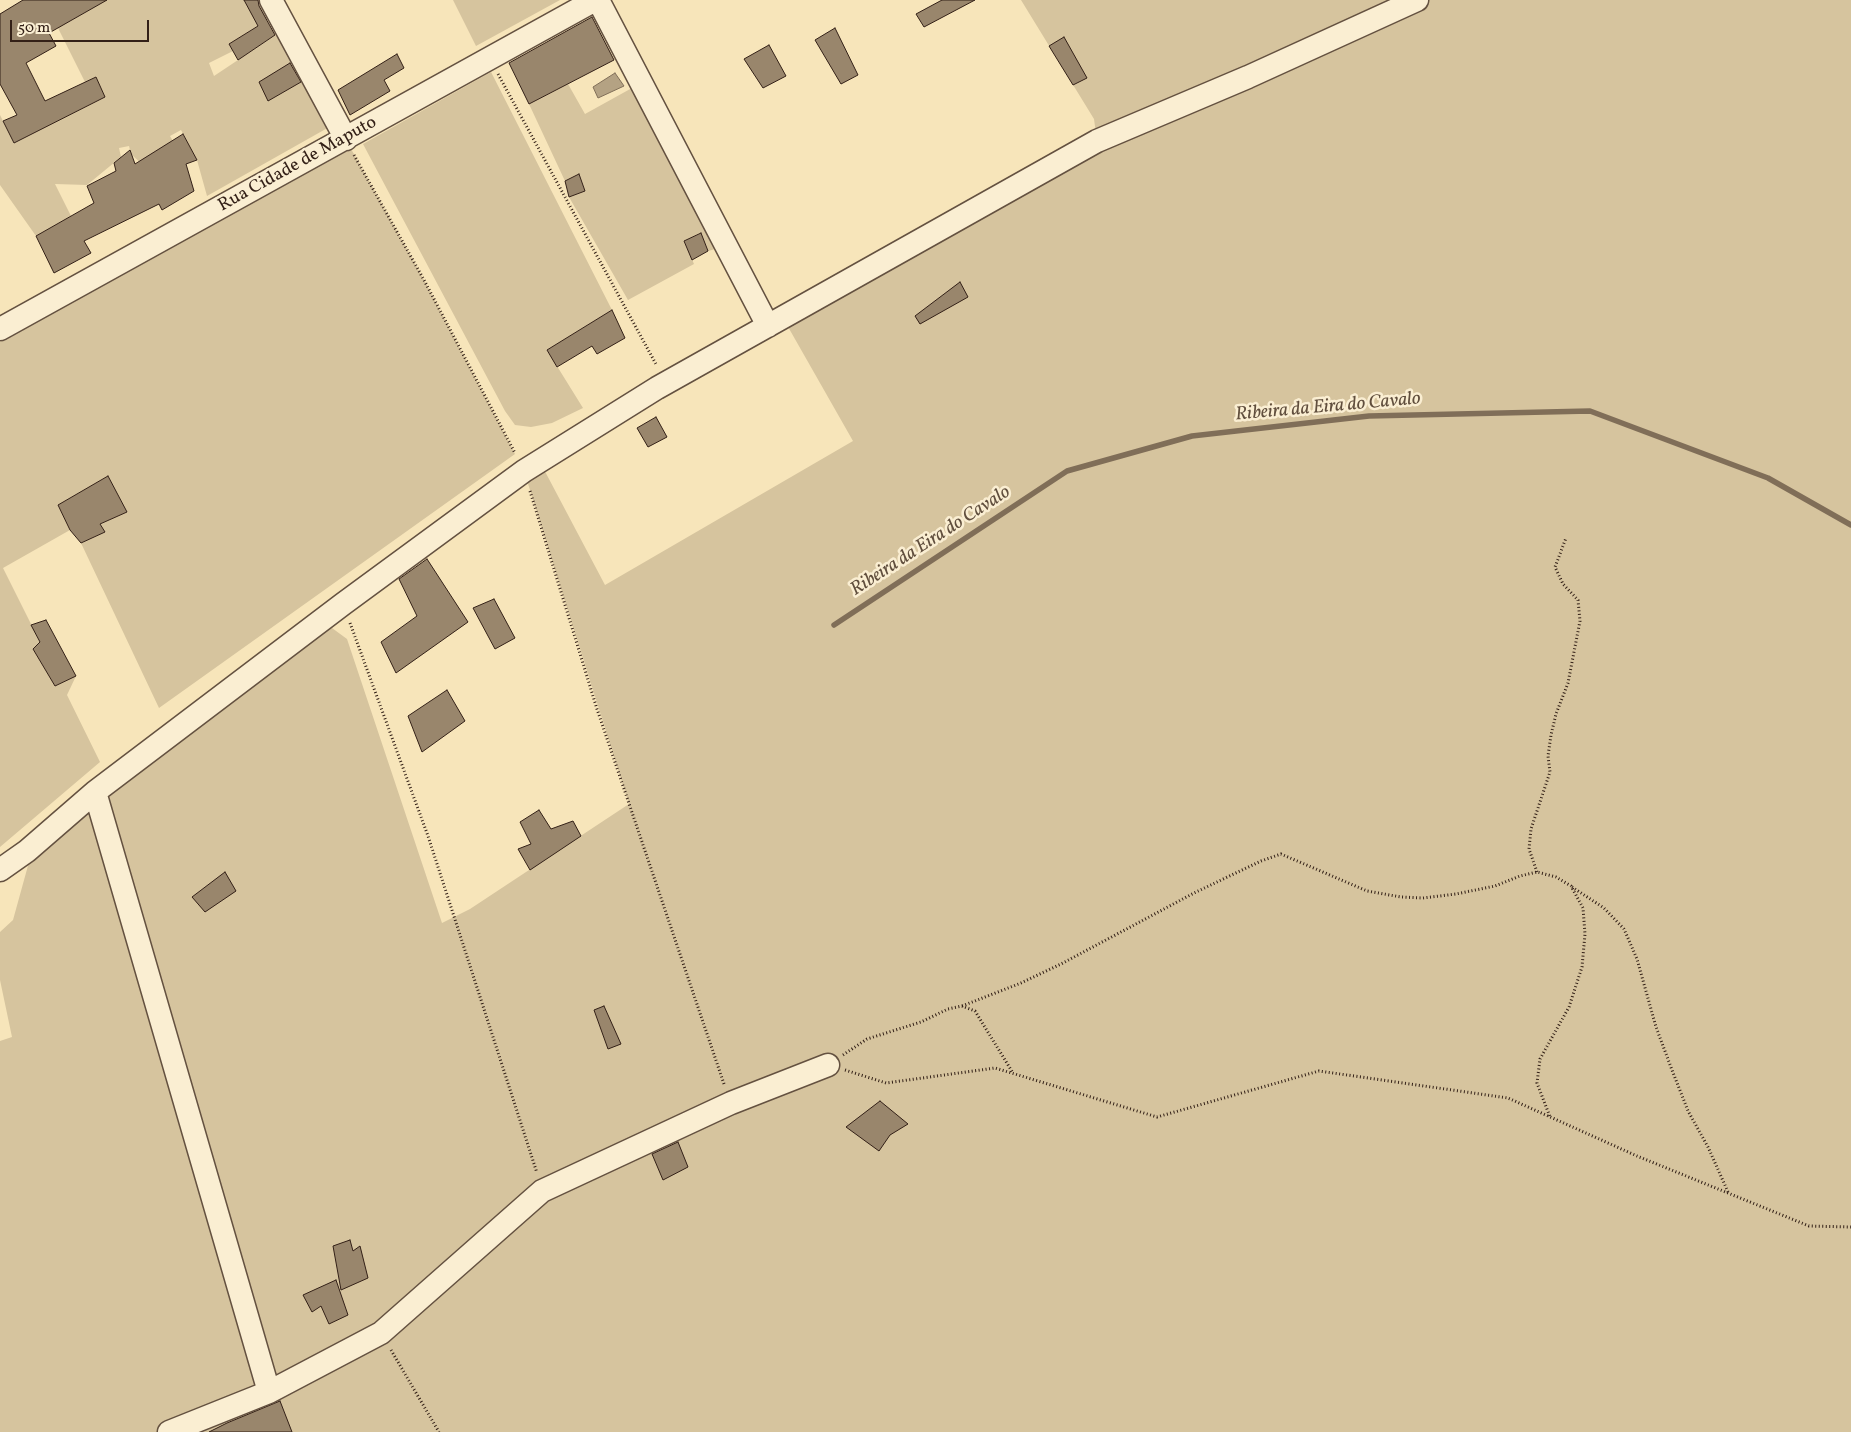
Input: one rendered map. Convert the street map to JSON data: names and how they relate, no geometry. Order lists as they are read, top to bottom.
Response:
{
  "streets": {
    "street": ["Rua Cidade de Maputo"]
  },
  "water": ["Ribeira da Eira do Cavalo"],
  "scale_bar": "50 m"
}
